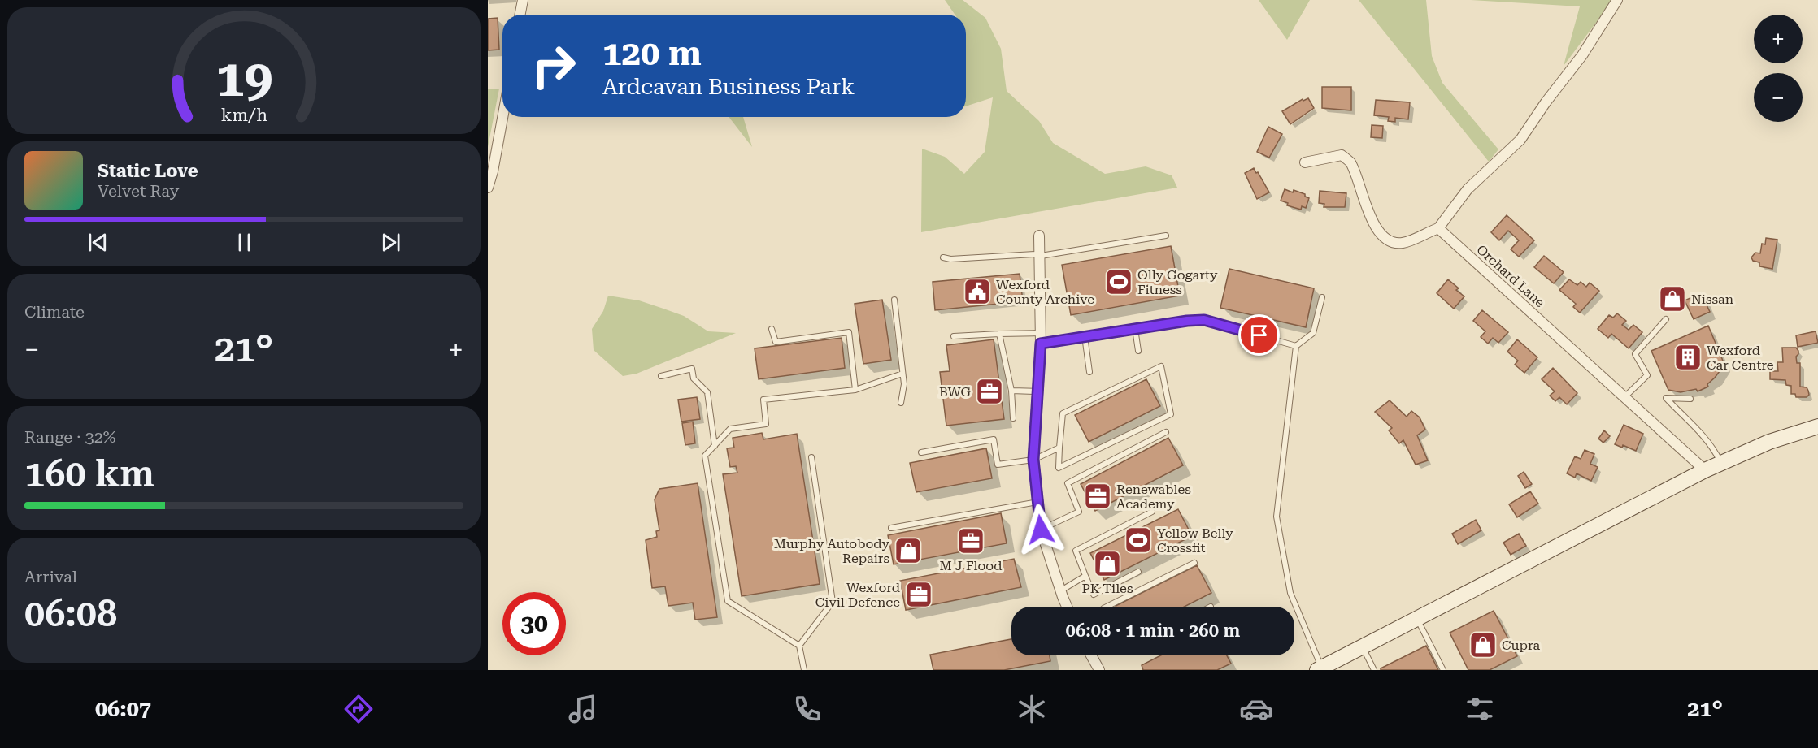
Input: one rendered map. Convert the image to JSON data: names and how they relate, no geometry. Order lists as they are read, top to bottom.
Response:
{
  "streets": {
    "street": ["Orchard Lane"]
  },
  "places": {
    "sports": ["Olly Gogarty Fitness", "Yellow Belly Crossfit"],
    "public building": ["Wexford County Archive"],
    "shop": [
      "Nissan",
      "Murphy Autobody Repairs",
      "PK Tiles",
      "Cupra"
    ],
    "building": ["Wexford Car Centre"],
    "office": [
      "BWG",
      "Renewables Academy",
      "M J Flood",
      "Wexford Civil Defence"
    ]
  },
  "page": {
    "map_buttons": ["+", "−"],
    "turn": ["120 m", "Ardcavan Business Park"],
    "song": ["Static Love", "Velvet Ray"],
    "tile": [
      "Climate",
      ["Range · 32%", "160 km"],
      ["Arrival", "06:08"]
    ],
    "heat": ["−", "21°", "+"],
    "limit": "30",
    "trip": "06:08 · 1 min · 260 m",
    "tabs": ["06:07", "21°"],
    "gauge": ["19", "km/h"]
  }
}
